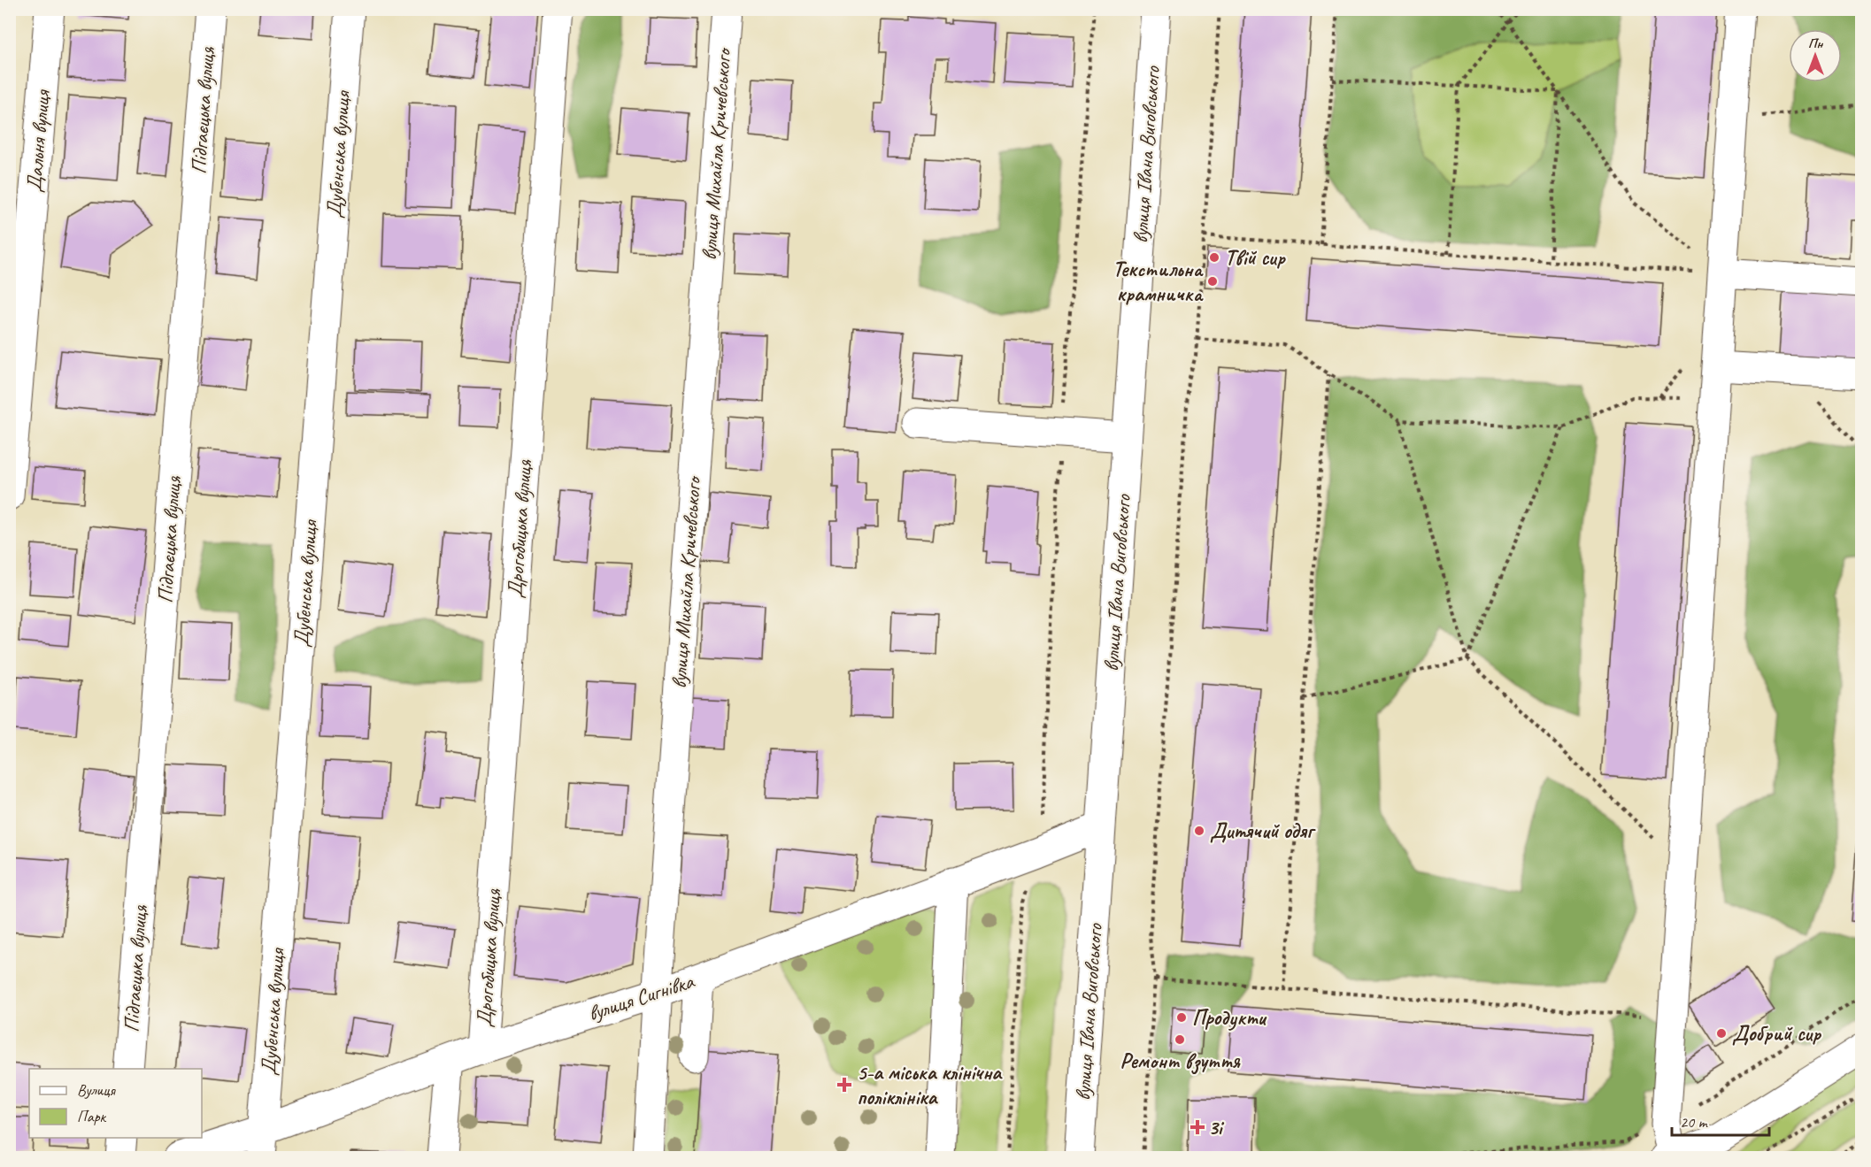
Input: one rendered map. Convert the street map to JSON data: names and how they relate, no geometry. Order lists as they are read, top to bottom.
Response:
{
  "streets": {
    "street": [
      "Підгаєцька вулиця",
      "Дальня вулиця",
      "Дубенська вулиця",
      "вулиця Михайла Кричевського",
      "вулиця Івана Виговського",
      "Дрогобицька вулиця",
      "вулиця Сигнівка"
    ]
  },
  "crossings": [
    ["Дубенська вулиця", "вулиця Сигнівка"],
    ["вулиця Михайла Кричевського", "вулиця Сигнівка"],
    ["вулиця Івана Виговського", "вулиця Сигнівка"],
    ["Дрогобицька вулиця", "вулиця Сигнівка"]
  ],
  "places": {
    "other": [
      "Твій сир",
      "Текстильна крамничка",
      "Дитячий одяг",
      "Продукти",
      "Добрий сир",
      "Ремонт взуття"
    ],
    "health": ["5-а міська клінічна поліклініка", "3і"]
  },
  "legend": ["Вулиця", "Парк"],
  "scale_bar": "20 m",
  "north": "top"
}
